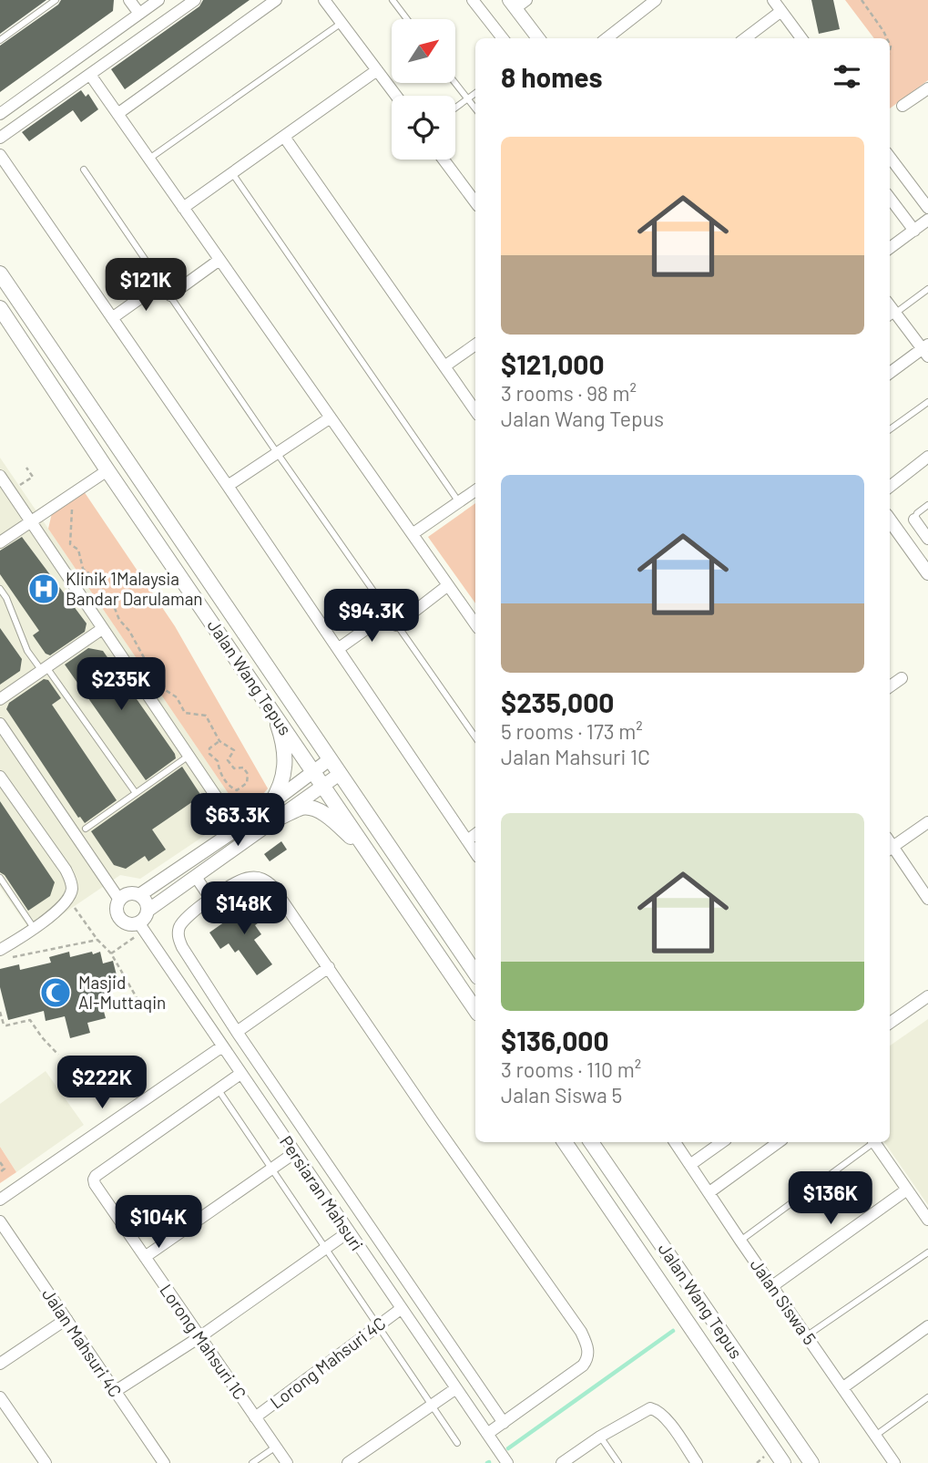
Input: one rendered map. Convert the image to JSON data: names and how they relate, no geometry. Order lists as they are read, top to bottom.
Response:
{
  "streets": {
    "main road": ["Jalan Wang Tepus"],
    "street": [
      "Persiaran Mahsuri",
      "Jalan Siswa 5",
      "Lorong Mahsuri 1C",
      "Jalan Mahsuri 4C",
      "Lorong Mahsuri 4C"
    ]
  },
  "crossings": [
    ["Persiaran Mahsuri", "Lorong Mahsuri 1C"],
    ["Persiaran Mahsuri", "Lorong Mahsuri 4C"],
    ["Lorong Mahsuri 1C", "Lorong Mahsuri 4C"]
  ],
  "places": {
    "hospital": ["Klinik 1Malaysia Bandar Darulaman"],
    "mosque": ["Masjid Al-Muttaqin"]
  },
  "north": "top right",
  "page": {
    "heading": "8 homes",
    "list": [
      {
        "name": "$121,000",
        "note": "3 rooms · 98 m² · Jalan Wang Tepus"
      },
      {
        "name": "$235,000",
        "note": "5 rooms · 173 m² · Jalan Mahsuri 1C"
      },
      {
        "name": "$136,000",
        "note": "3 rooms · 110 m² · Jalan Siswa 5"
      }
    ],
    "price": [
      "$121K",
      "$94.3K",
      "$235K",
      "$63.3K",
      "$148K",
      "$222K",
      "$136K",
      "$104K"
    ]
  }
}
